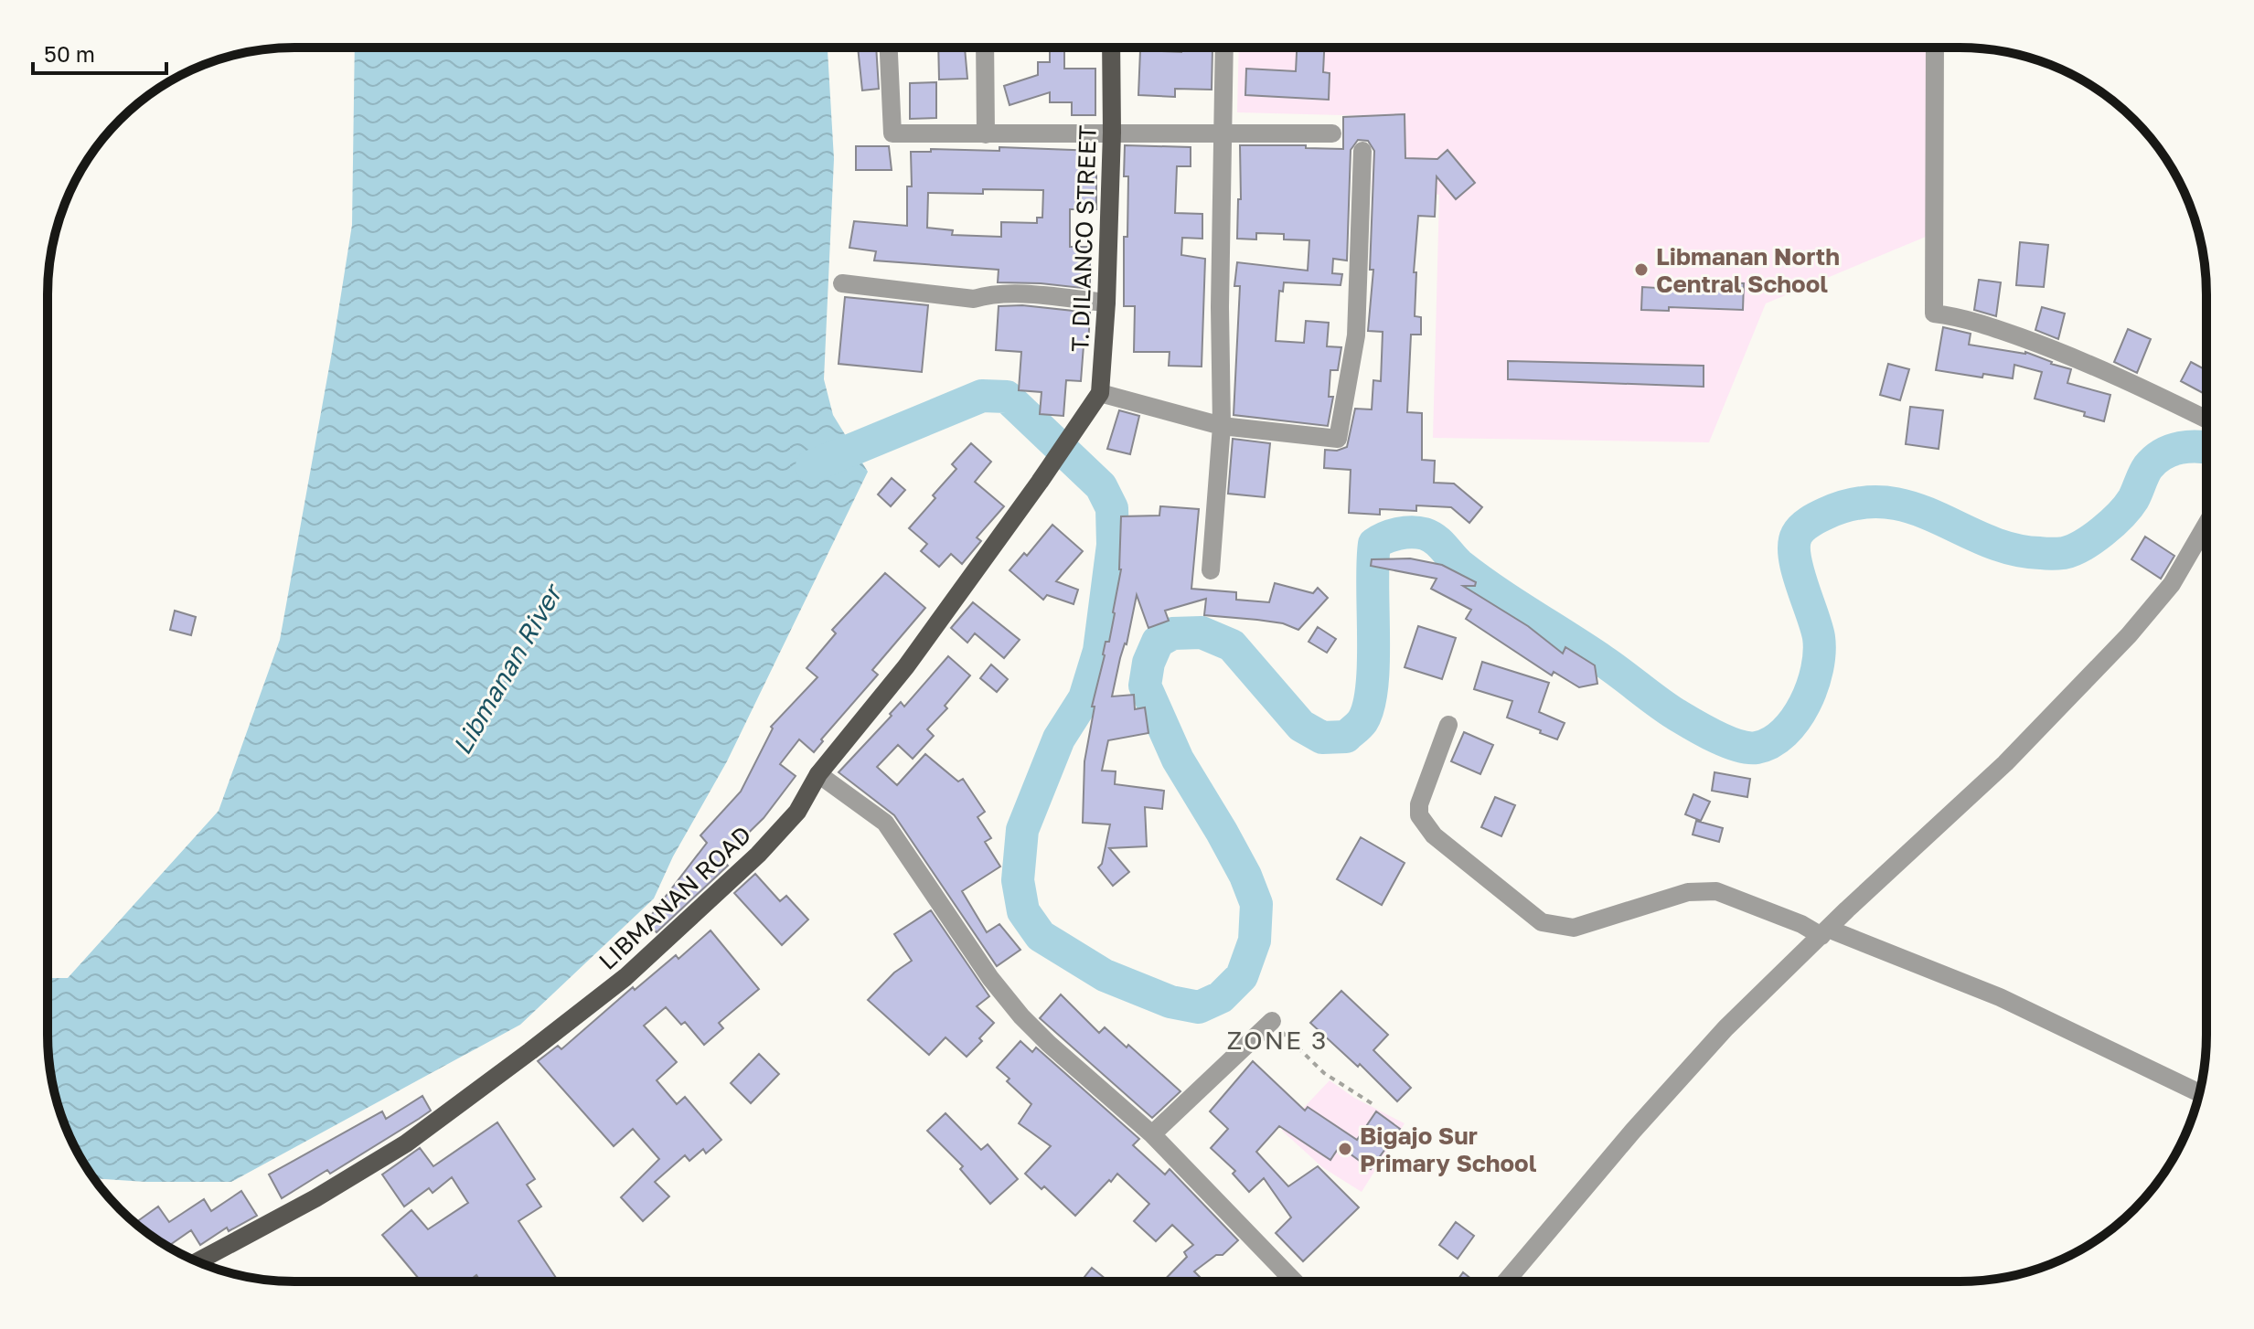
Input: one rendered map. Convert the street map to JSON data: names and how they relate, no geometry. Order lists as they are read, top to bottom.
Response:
{
  "streets": {
    "main road": ["T. DILANCO STREET", "LIBMANAN ROAD"]
  },
  "crossings": [
    ["T. DILANCO STREET", "LIBMANAN ROAD"]
  ],
  "districts": ["ZONE 3"],
  "water": ["Libmanan River"],
  "places": ["Libmanan North Central School", "Bigajo Sur Primary School"],
  "scale_bar": "50 m"
}
